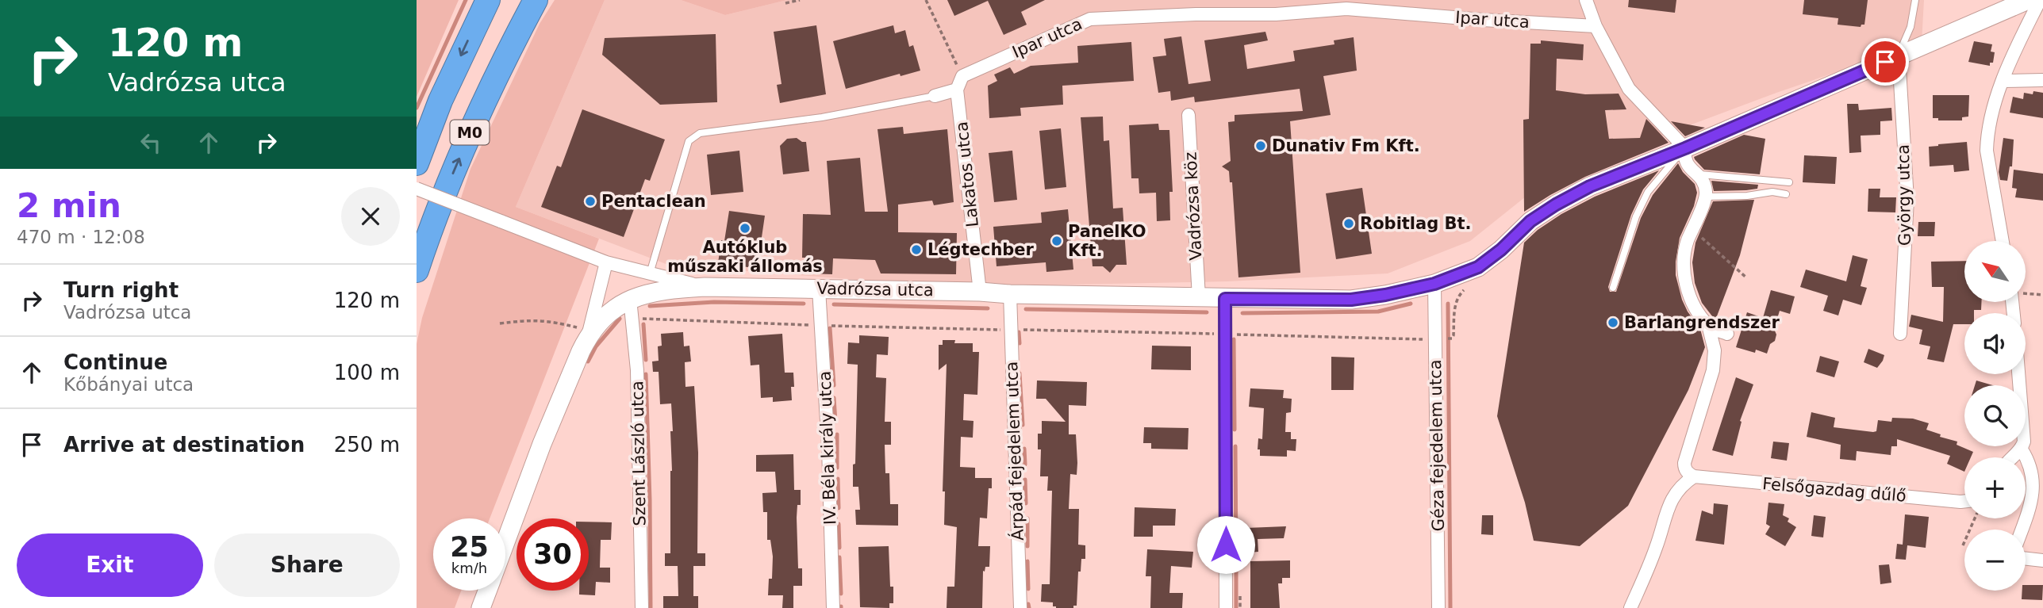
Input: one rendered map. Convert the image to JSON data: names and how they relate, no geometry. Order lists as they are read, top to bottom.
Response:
{
  "streets": {
    "highway": ["M0"],
    "street": [
      "Ipar utca",
      "Lakatos utca",
      "György utca",
      "Vadrózsa köz",
      "Vadrózsa utca",
      "Géza fejedelem utca",
      "IV. Béla király utca",
      "Árpád fejedelem utca",
      "Szent László utca",
      "Felsőgazdag dűlő"
    ]
  },
  "crossings": [
    ["Lakatos utca", "Vadrózsa utca"],
    ["György utca", "Vadrózsa utca"],
    ["Vadrózsa köz", "Vadrózsa utca"],
    ["Vadrózsa utca", "Géza fejedelem utca"],
    ["Vadrózsa utca", "IV. Béla király utca"],
    ["Vadrózsa utca", "Árpád fejedelem utca"],
    ["Vadrózsa utca", "Szent László utca"]
  ],
  "places": [
    "Dunativ Fm Kft.",
    "Pentaclean",
    "Robitlag Bt.",
    "Autóklub műszaki állomás",
    "PanelKO Kft.",
    "Légtechber",
    "Barlangrendszer"
  ],
  "north": "top left",
  "page": {
    "turn": ["120 m", "Vadrózsa utca"],
    "heading": ["2 min", "470 m · 12:08"],
    "map_buttons": ["+", "−"],
    "list": [
      {
        "name": "Turn right",
        "note": "Vadrózsa utca",
        "value": "120 m"
      },
      {
        "name": "Continue",
        "note": "Kőbányai utca",
        "value": "100 m"
      },
      {
        "name": "Arrive at destination",
        "value": "250 m"
      }
    ],
    "speed": "25 km/h",
    "limit": "30",
    "buttons": ["Exit", "Share"]
  }
}
